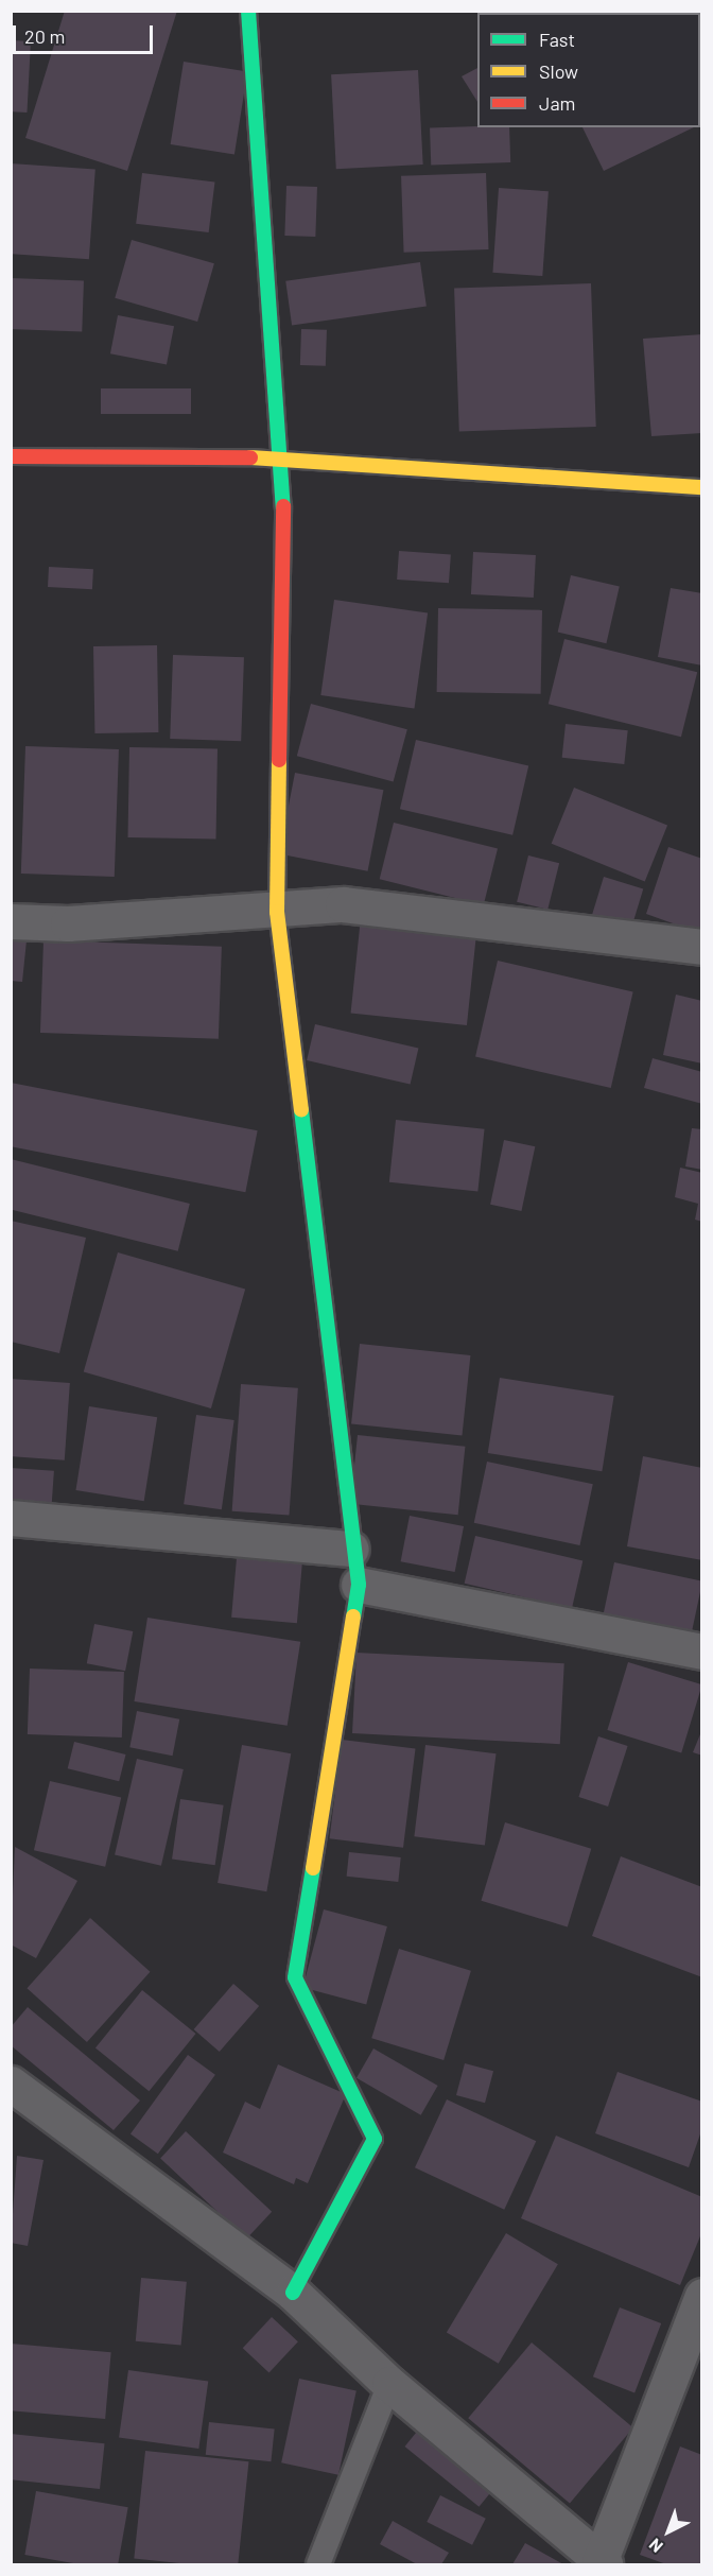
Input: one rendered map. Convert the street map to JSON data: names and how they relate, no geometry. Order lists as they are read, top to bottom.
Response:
{
  "legend": ["Fast", "Slow", "Jam"],
  "scale_bar": "20 m",
  "north": "bottom left"
}
